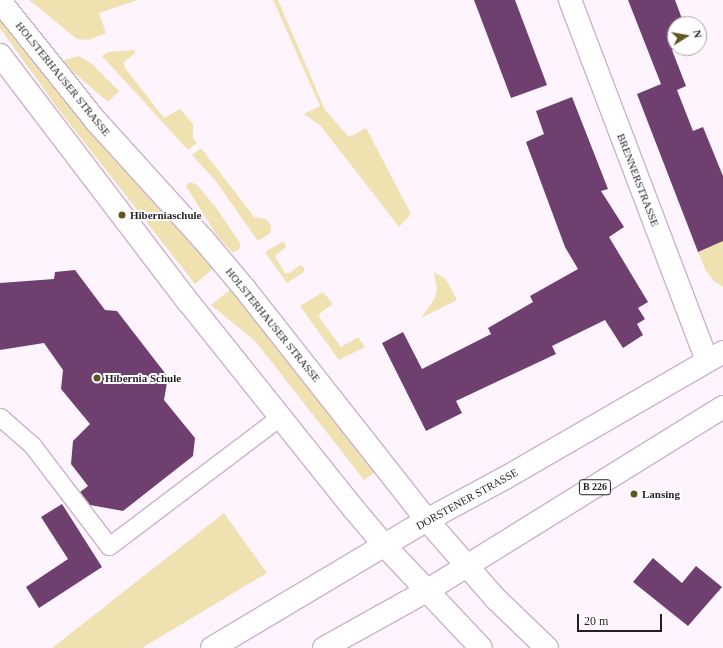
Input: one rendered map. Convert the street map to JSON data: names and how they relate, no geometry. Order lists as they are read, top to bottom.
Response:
{
  "streets": {
    "street": [
      "HOLSTERHAUSER STRASSE",
      "BRENNERSTRASSE",
      "B 226",
      "DORSTENER STRASSE"
    ]
  },
  "crossings": [
    ["HOLSTERHAUSER STRASSE", "B 226"],
    ["HOLSTERHAUSER STRASSE", "DORSTENER STRASSE"],
    ["BRENNERSTRASSE", "DORSTENER STRASSE"]
  ],
  "places": ["Hiberniaschule", "Hibernia Schule", "Lansing"],
  "scale_bar": "20 m",
  "north": "right"
}
